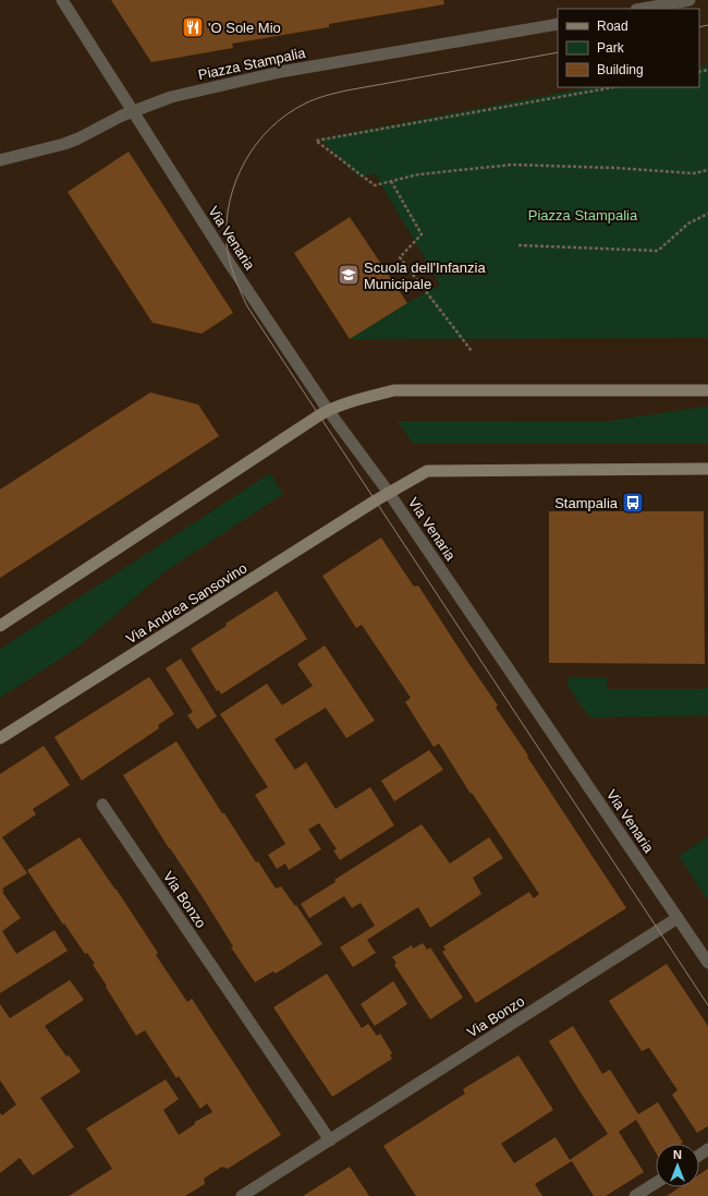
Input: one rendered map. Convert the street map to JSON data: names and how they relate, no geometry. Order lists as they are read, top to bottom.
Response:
{
  "streets": {
    "main road": ["Via Andrea Sansovino"],
    "street": ["Piazza Stampalia", "Via Venaria", "Via Bonzo"]
  },
  "crossings": [
    ["Piazza Stampalia", "Via Venaria"],
    ["Via Venaria", "Via Andrea Sansovino"],
    ["Via Venaria", "Via Bonzo"]
  ],
  "parks": ["Piazza Stampalia"],
  "places": {
    "restaurant": ["'O Sole Mio"],
    "school or university": ["Scuola dell'Infanzia Municipale"],
    "bus stop": ["Stampalia"]
  },
  "legend": ["Road", "Park", "Building"],
  "north": "top"
}
